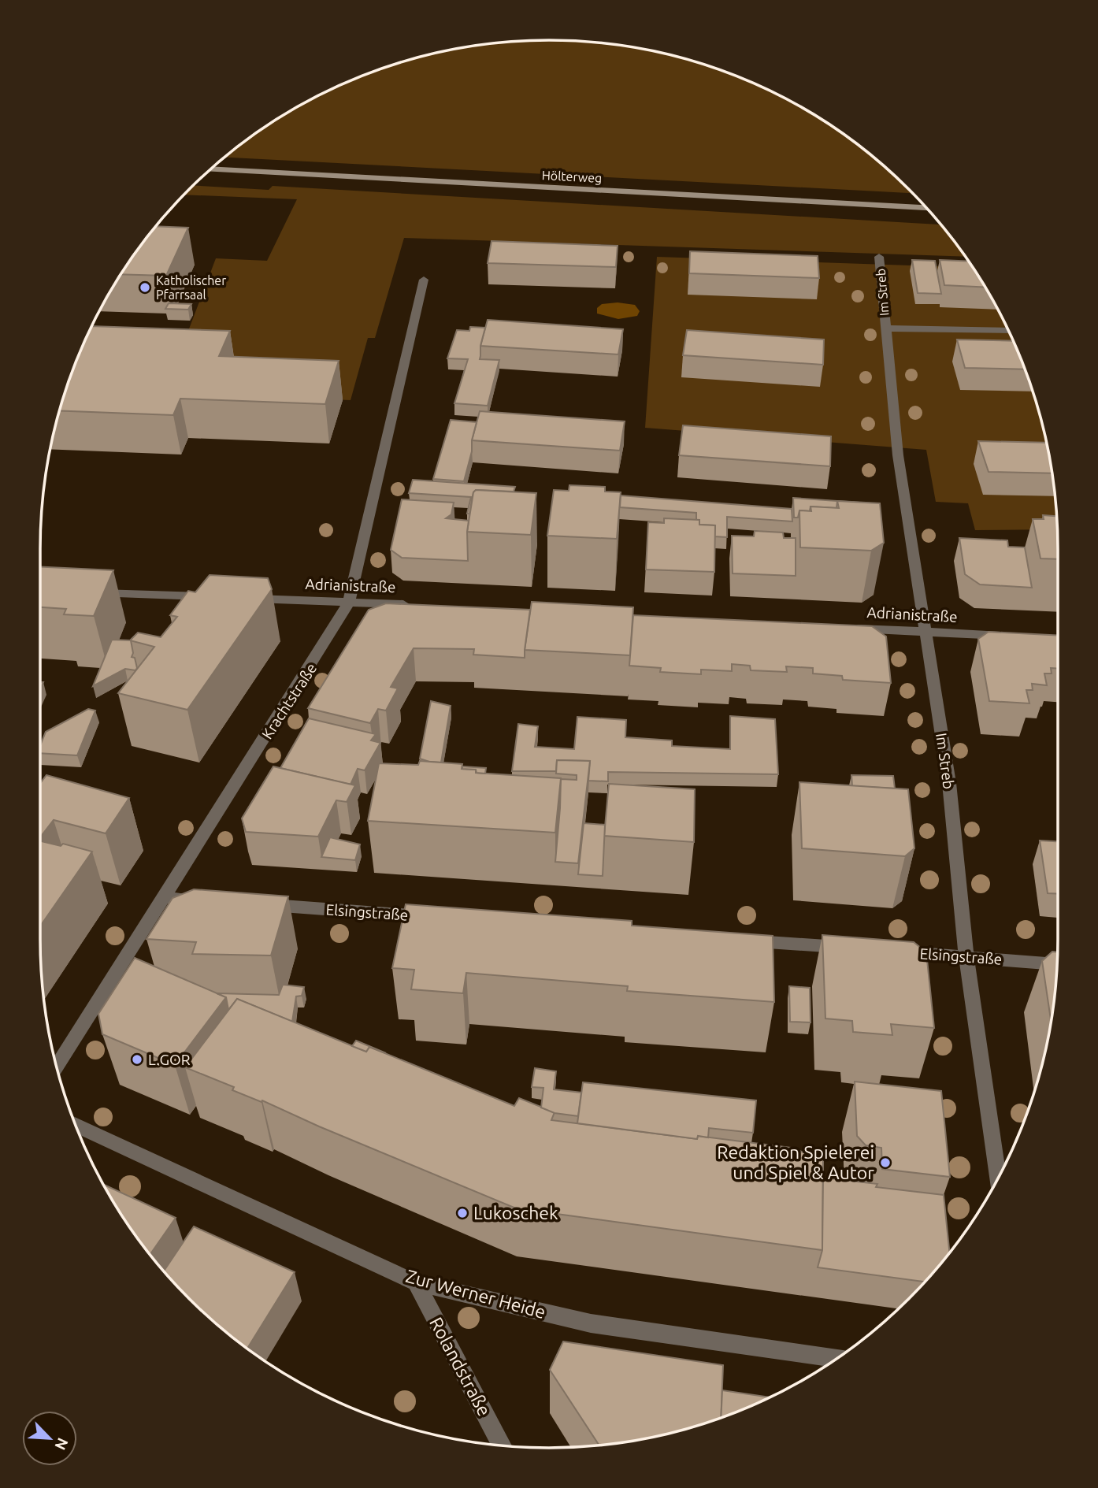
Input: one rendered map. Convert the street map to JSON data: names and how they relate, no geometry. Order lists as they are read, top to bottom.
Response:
{
  "streets": {
    "main road": ["Hölterweg"],
    "street": [
      "Im Streb",
      "Adrianistraße",
      "Krachtstraße",
      "Elsingstraße",
      "Zur Werner Heide",
      "Rolandstraße"
    ]
  },
  "crossings": [
    ["Im Streb", "Adrianistraße"],
    ["Im Streb", "Elsingstraße"],
    ["Adrianistraße", "Krachtstraße"],
    ["Zur Werner Heide", "Rolandstraße"]
  ],
  "places": [
    "Katholischer Pfarrsaal",
    "L.GOR",
    "Redaktion Spielerei und Spiel & Autor",
    "Lukoschek"
  ],
  "north": "bottom right"
}
